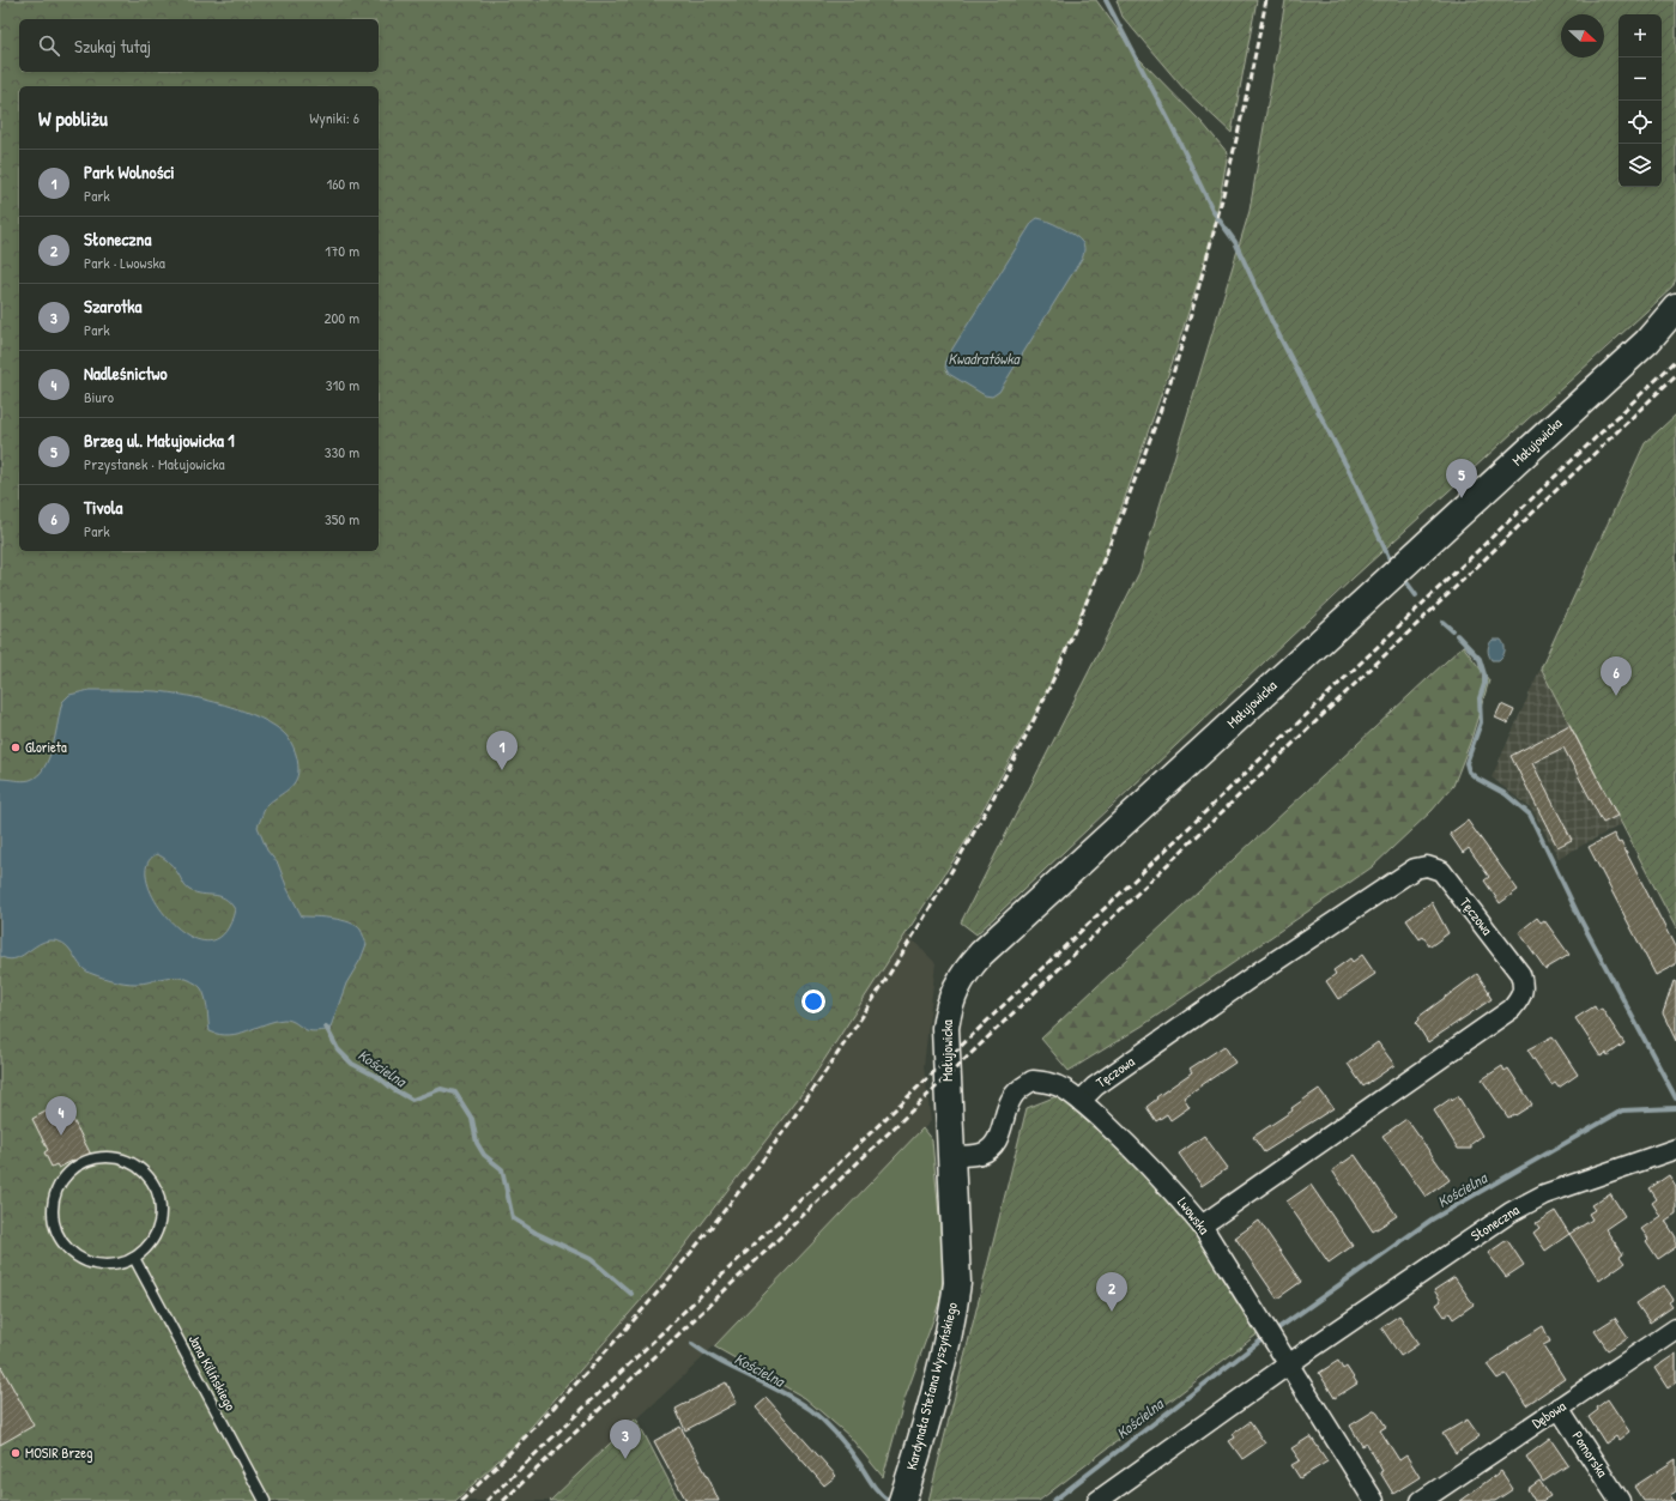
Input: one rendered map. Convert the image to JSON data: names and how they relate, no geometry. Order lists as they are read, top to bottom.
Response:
{
  "streets": {
    "street": [
      "Małujowicka",
      "Tęczowa",
      "Lwowska",
      "Słoneczna",
      "Kardynała Stefana Wyszyńskiego",
      "Dębowa",
      "Pomorska"
    ],
    "lane": ["Jana Kilińskiego"]
  },
  "crossings": [
    ["Małujowicka", "Lwowska"],
    ["Małujowicka", "Kardynała Stefana Wyszyńskiego"],
    ["Tęczowa", "Lwowska"],
    ["Lwowska", "Słoneczna"],
    ["Lwowska", "Kardynała Stefana Wyszyńskiego"],
    ["Dębowa", "Pomorska"]
  ],
  "water": ["Kwadratówka", "Kościelna"],
  "places": ["Glorieta", "MOSIR Brzeg"],
  "north": "right",
  "page": {
    "map_buttons": ["+", "−"],
    "search": "Szukaj tutaj",
    "heading": ["W pobliżu", "Wyniki: 6"],
    "list": [
      {
        "mark": "1",
        "name": "Park Wolności",
        "note": "Park",
        "value": "160 m"
      },
      {
        "mark": "2",
        "name": "Słoneczna",
        "note": "Park · Lwowska",
        "value": "170 m"
      },
      {
        "mark": "3",
        "name": "Szarotka",
        "note": "Park",
        "value": "200 m"
      },
      {
        "mark": "4",
        "name": "Nadleśnictwo",
        "note": "Biuro",
        "value": "310 m"
      },
      {
        "mark": "5",
        "name": "Brzeg ul. Małujowicka 1",
        "note": "Przystanek · Małujowicka",
        "value": "330 m"
      },
      {
        "mark": "6",
        "name": "Tivola",
        "note": "Park",
        "value": "350 m"
      }
    ],
    "pins": [
      "5",
      "6",
      "1",
      "4",
      "2",
      "3"
    ]
  }
}
